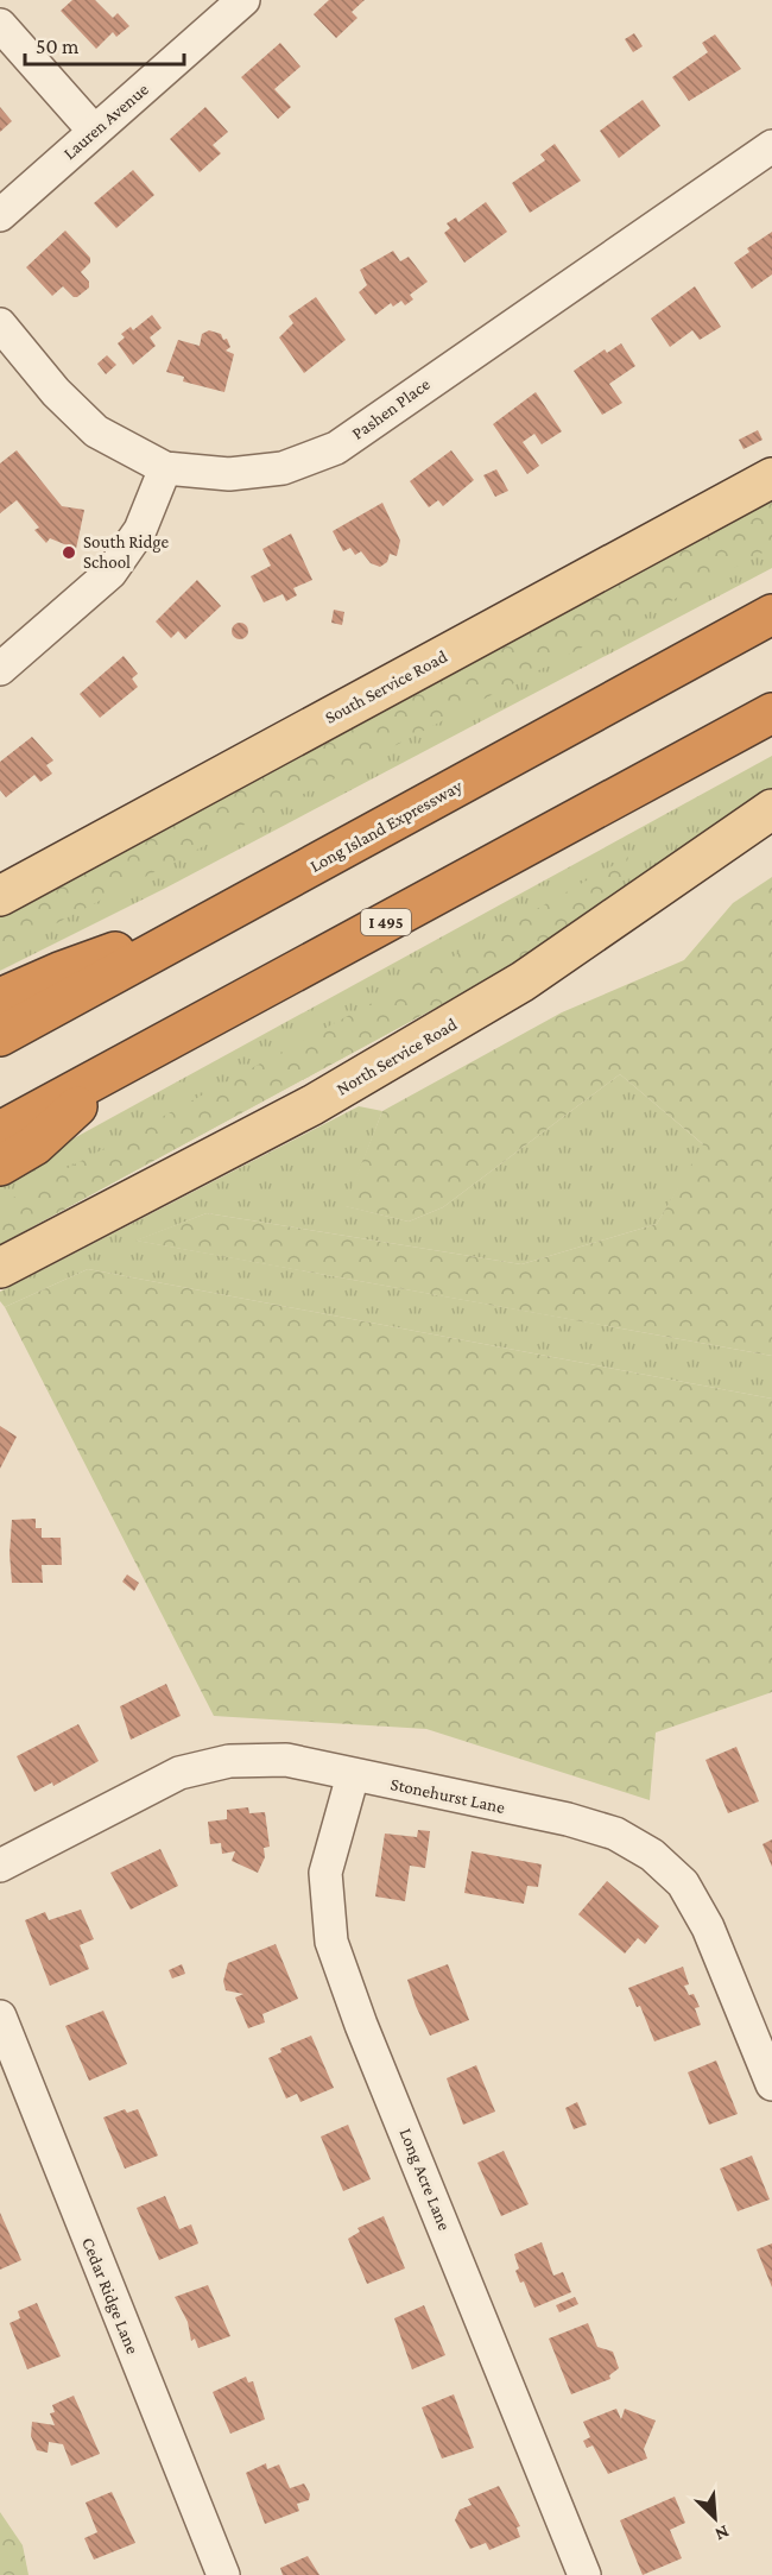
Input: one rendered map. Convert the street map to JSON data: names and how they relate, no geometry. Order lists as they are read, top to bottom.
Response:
{
  "streets": {
    "highway": ["Long Island Expressway", "I 495"],
    "main road": ["South Service Road", "North Service Road"],
    "street": [
      "Lauren Avenue",
      "Pashen Place",
      "Stonehurst Lane",
      "Long Acre Lane",
      "Cedar Ridge Lane"
    ]
  },
  "crossings": [
    ["Stonehurst Lane", "Long Acre Lane"]
  ],
  "places": ["South Ridge School"],
  "scale_bar": "50 m",
  "north": "bottom right"
}
